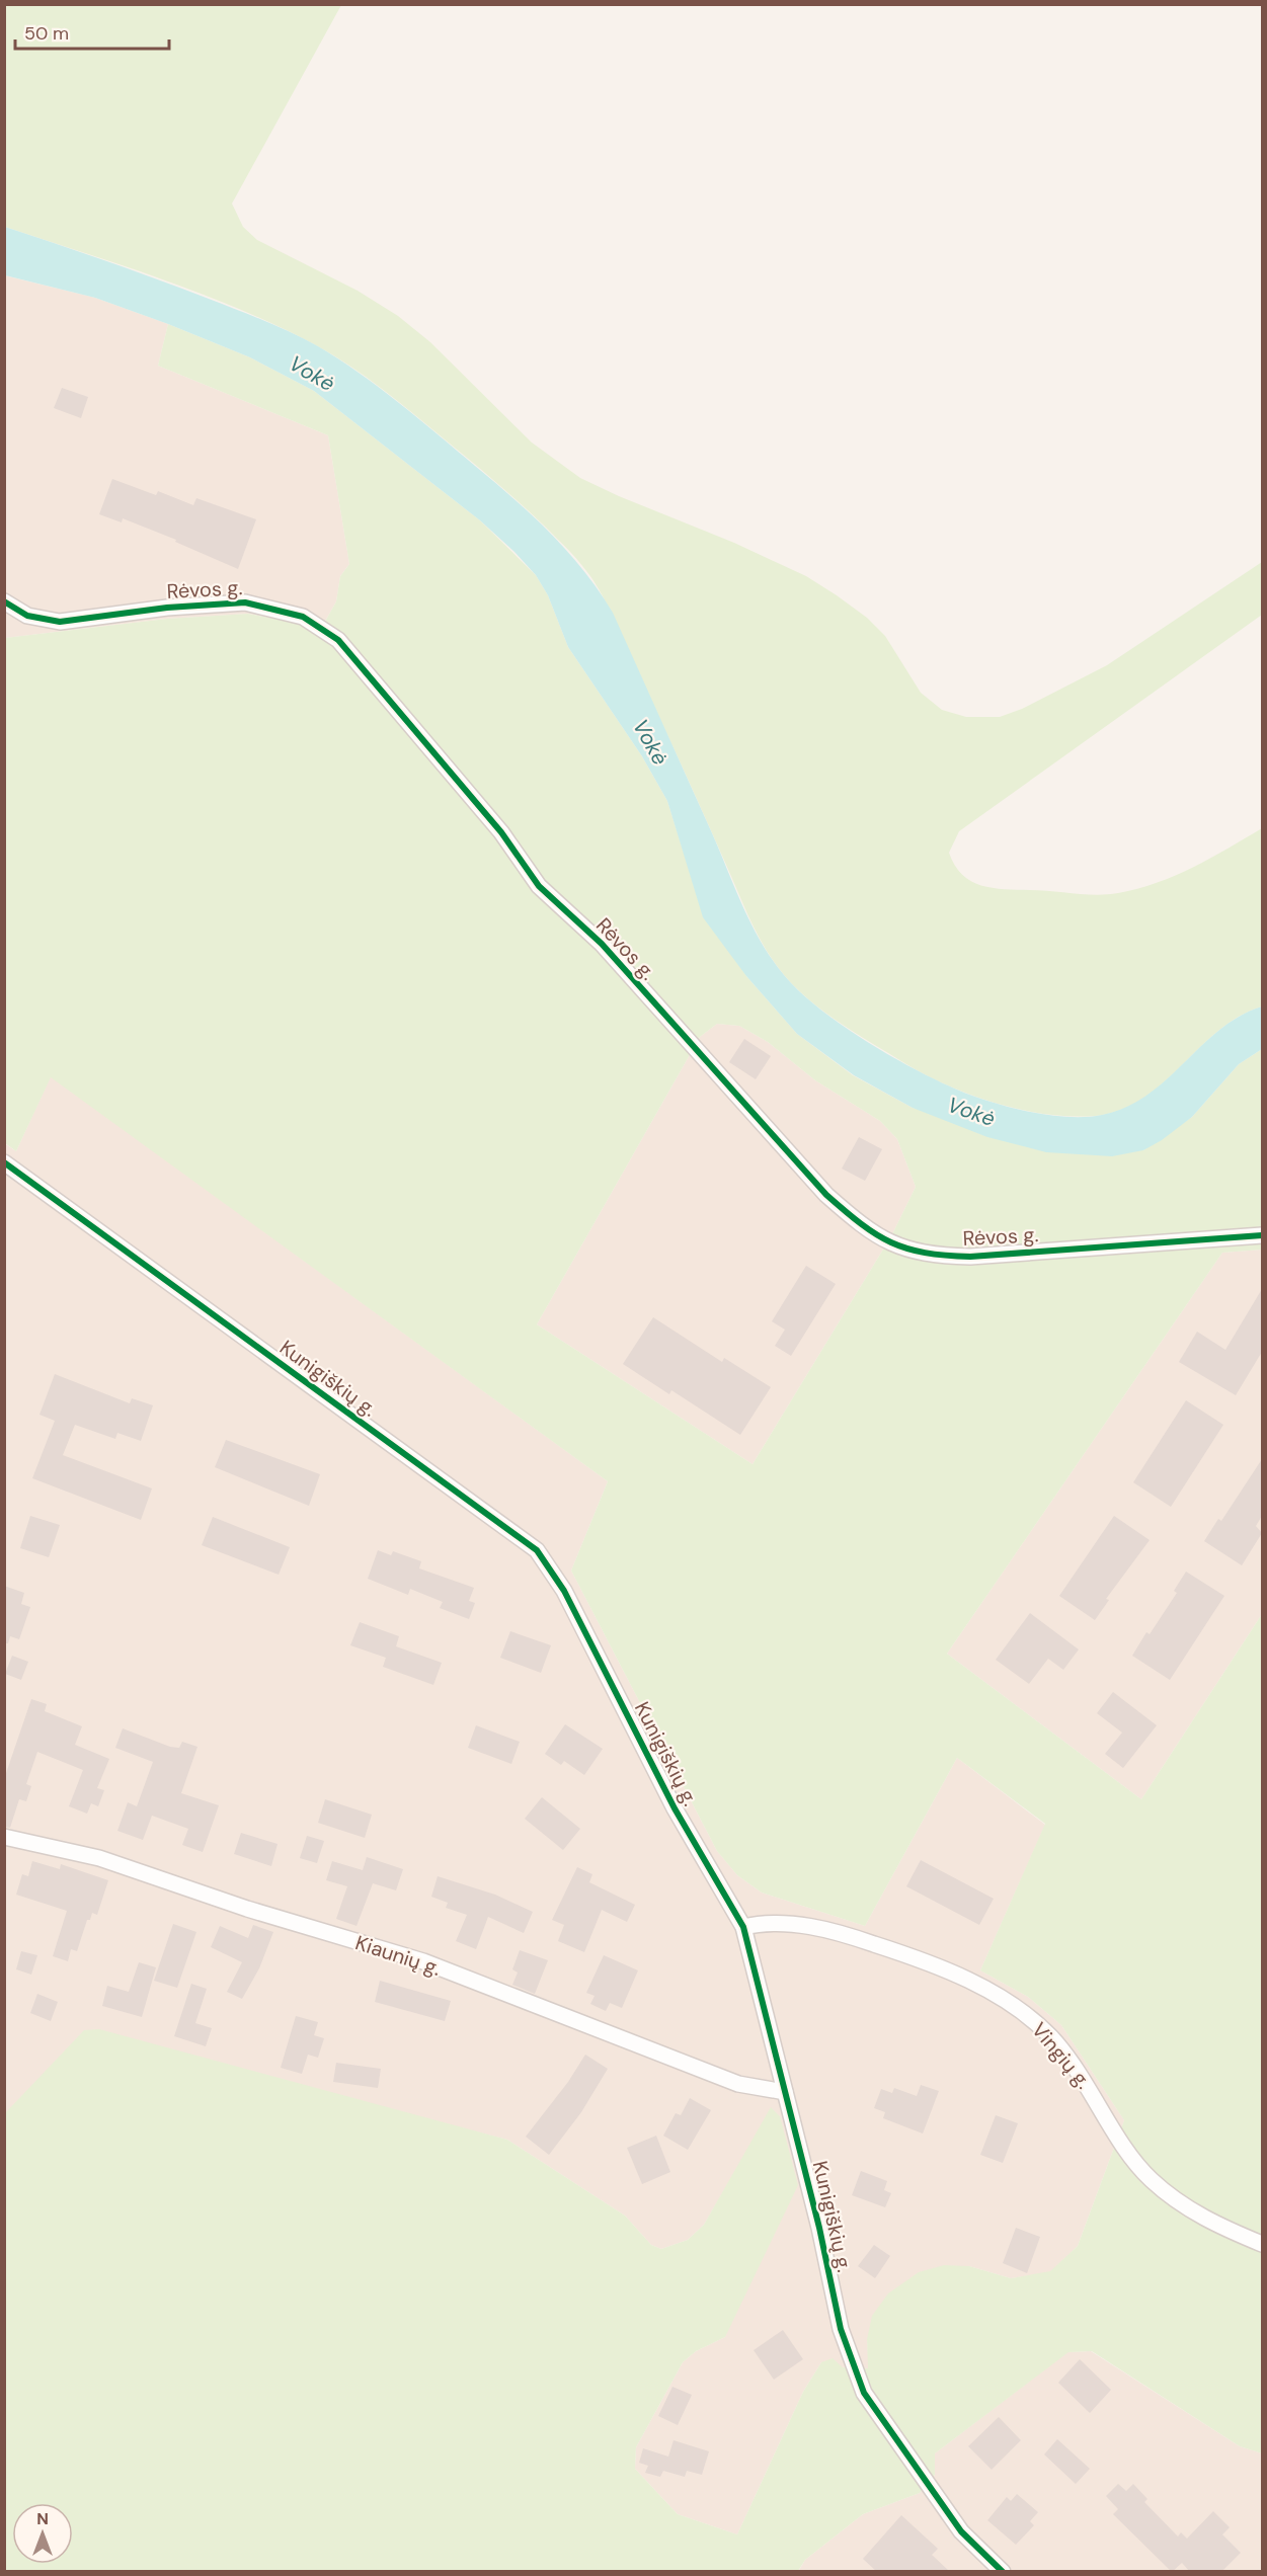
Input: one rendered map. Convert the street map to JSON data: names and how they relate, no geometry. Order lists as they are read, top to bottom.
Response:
{
  "streets": {
    "street": [
      "Rėvos g.",
      "Kunigiškių g.",
      "Kiaunių g.",
      "Vingių g."
    ]
  },
  "crossings": [
    ["Kunigiškių g.", "Kiaunių g."],
    ["Kunigiškių g.", "Vingių g."]
  ],
  "water": ["Vokė"],
  "scale_bar": "50 m",
  "north": "top"
}
